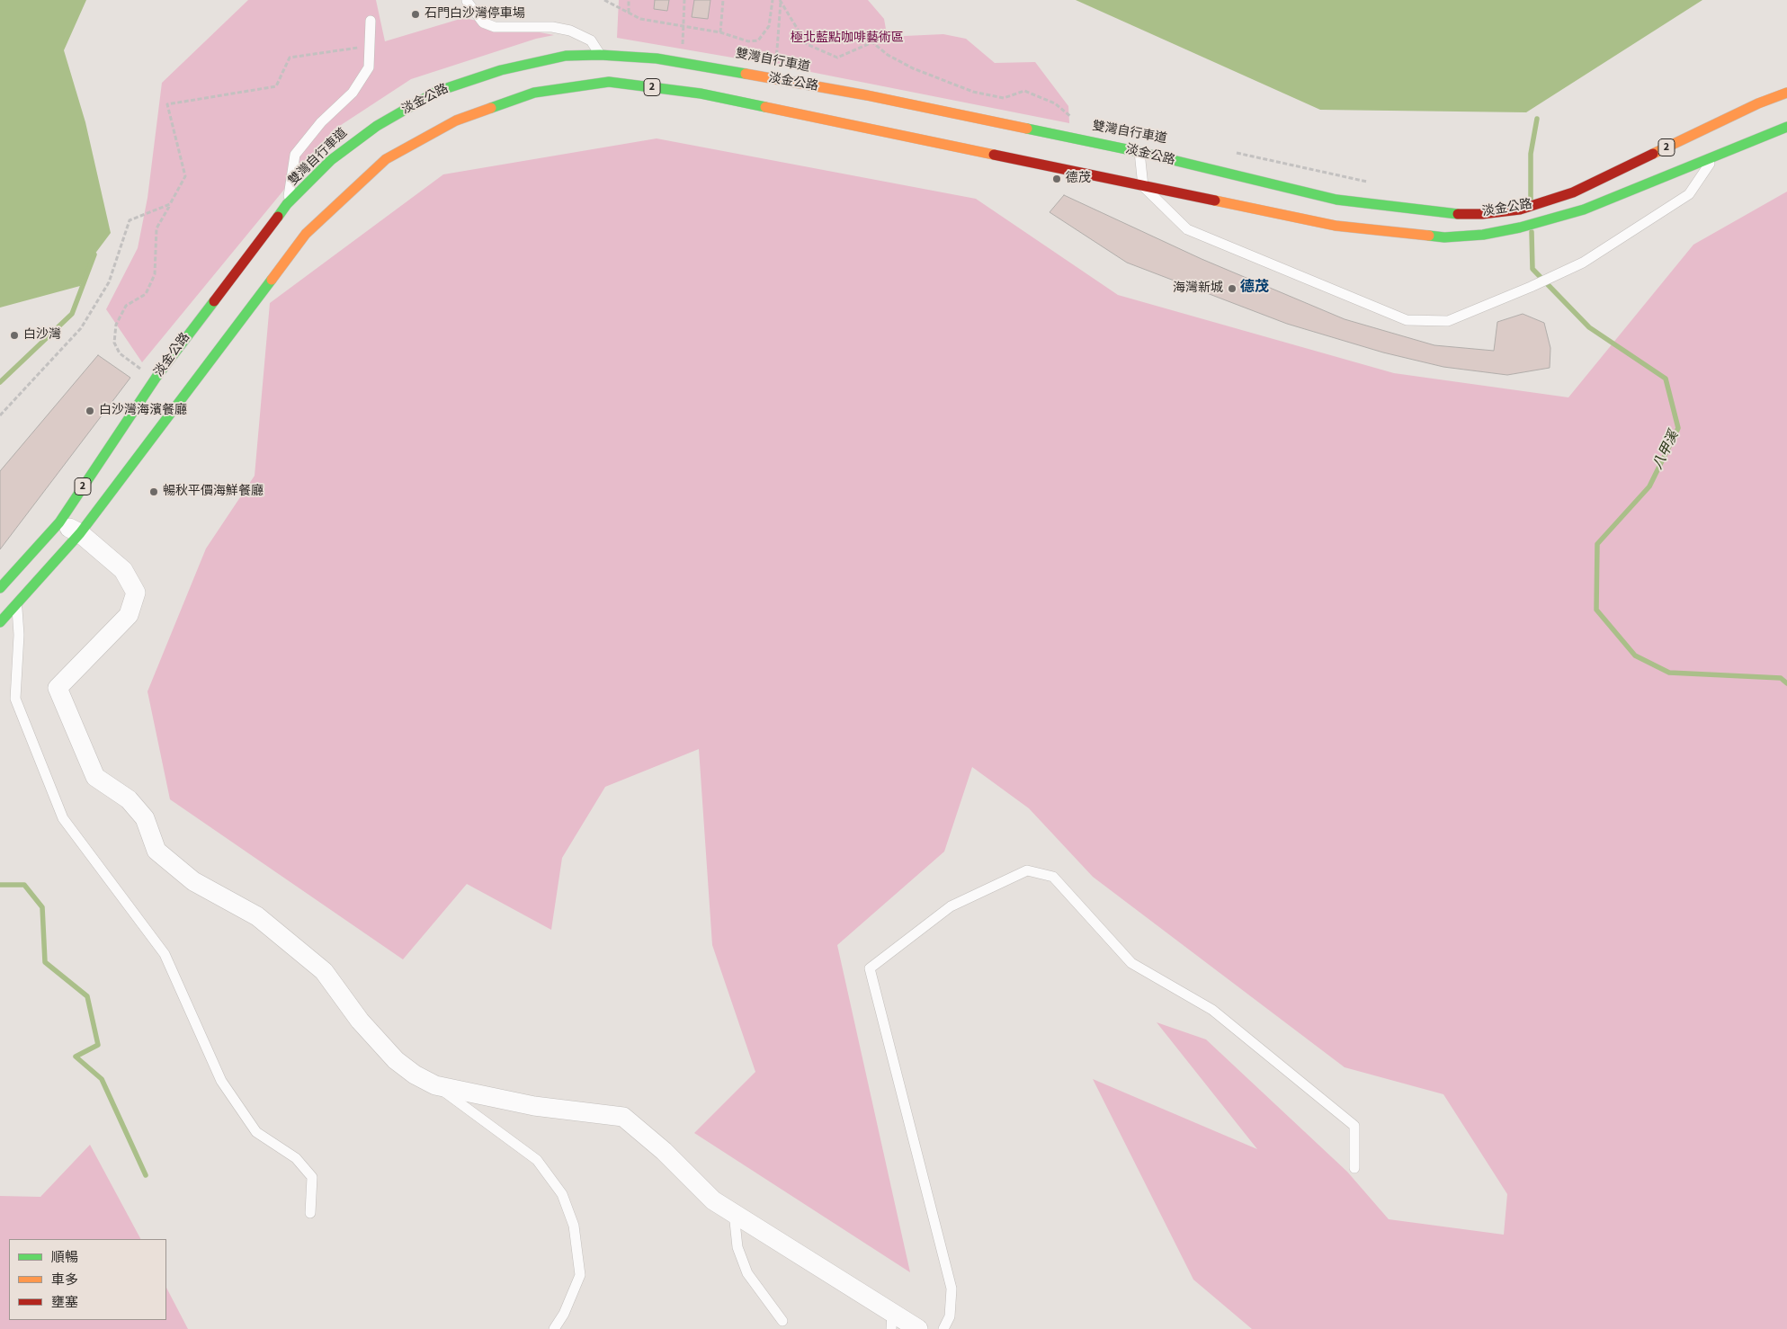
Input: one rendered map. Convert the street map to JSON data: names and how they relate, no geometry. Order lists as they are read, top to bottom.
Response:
{
  "streets": {
    "main road": ["淡金公路", "2"],
    "path": ["雙灣自行車道"]
  },
  "districts": ["德茂"],
  "water": ["八甲溪"],
  "parks": ["極北藍點咖啡藝術區"],
  "places": [
    "石門白沙灣停車場",
    "德茂",
    "海灣新城",
    "白沙灣",
    "白沙灣海濱餐廳",
    "暢秋平價海鮮餐廳"
  ],
  "legend": ["順暢", "車多", "壅塞"]
}
